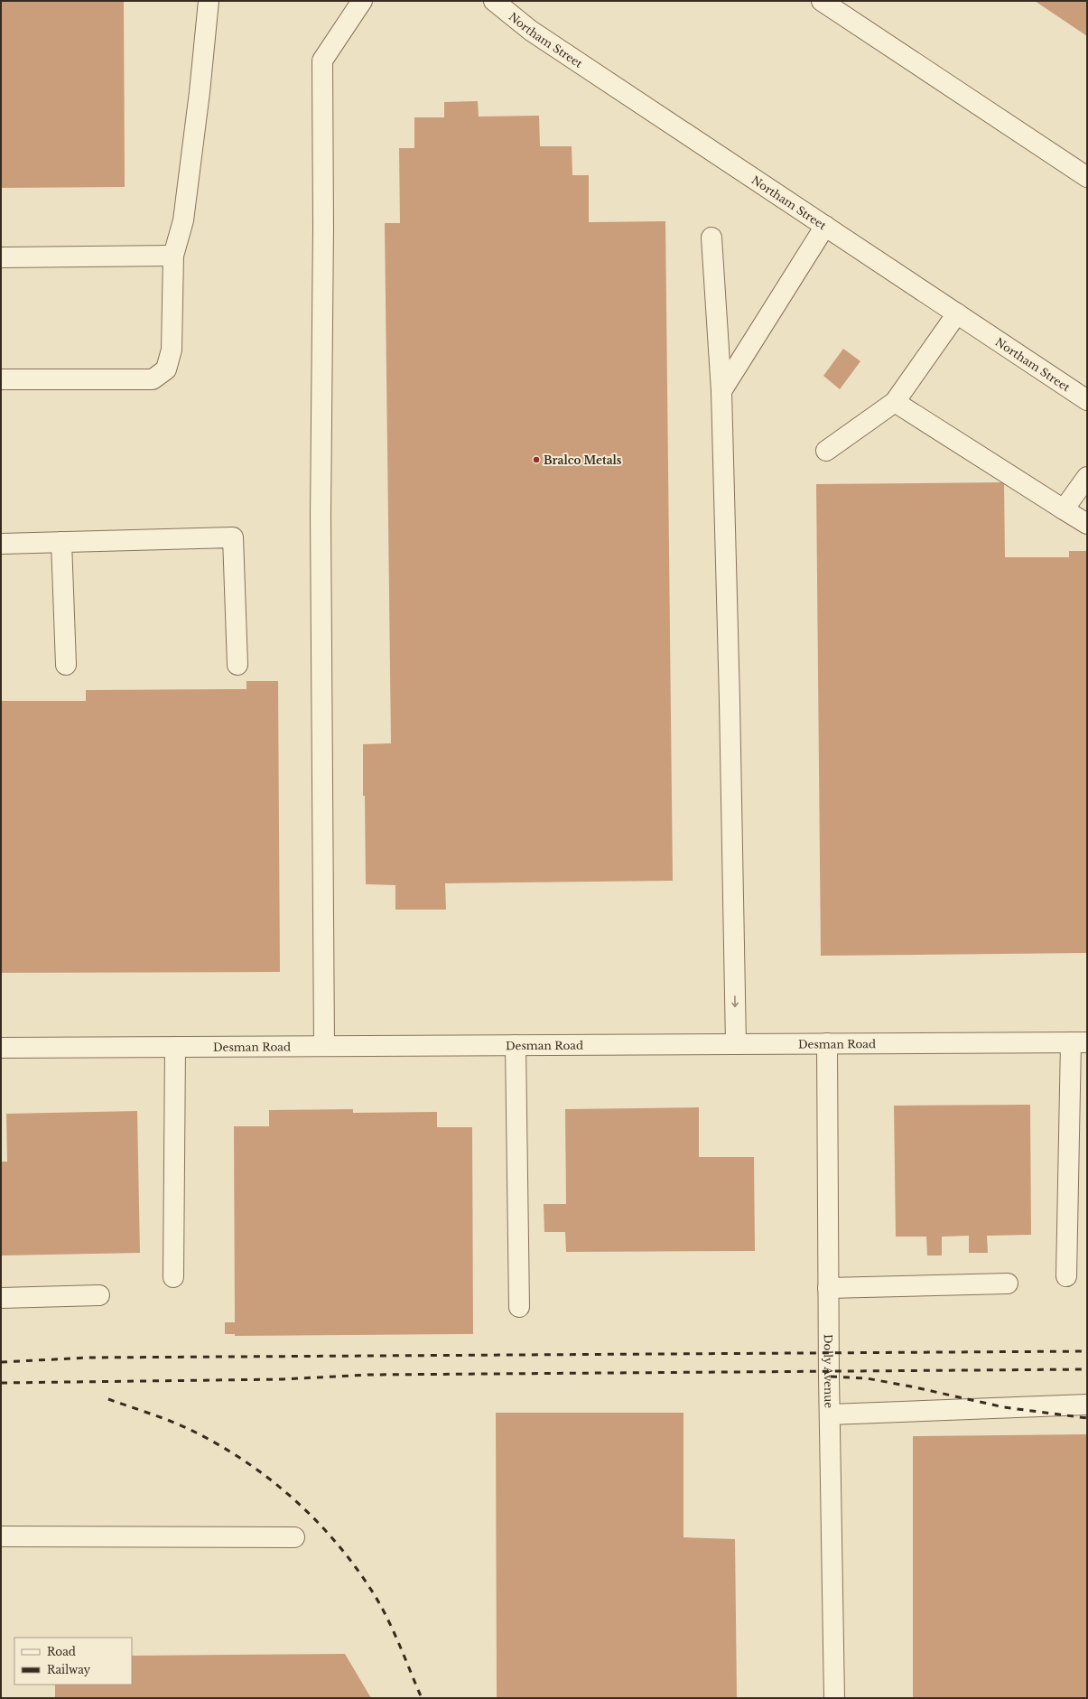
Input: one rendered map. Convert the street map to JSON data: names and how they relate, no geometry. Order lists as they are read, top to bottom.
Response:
{
  "streets": {
    "street": ["Northam Street", "Desman Road", "Dolly Avenue"]
  },
  "crossings": [
    ["Desman Road", "Dolly Avenue"]
  ],
  "places": ["Bralco Metals"],
  "legend": ["Road", "Railway"]
}
